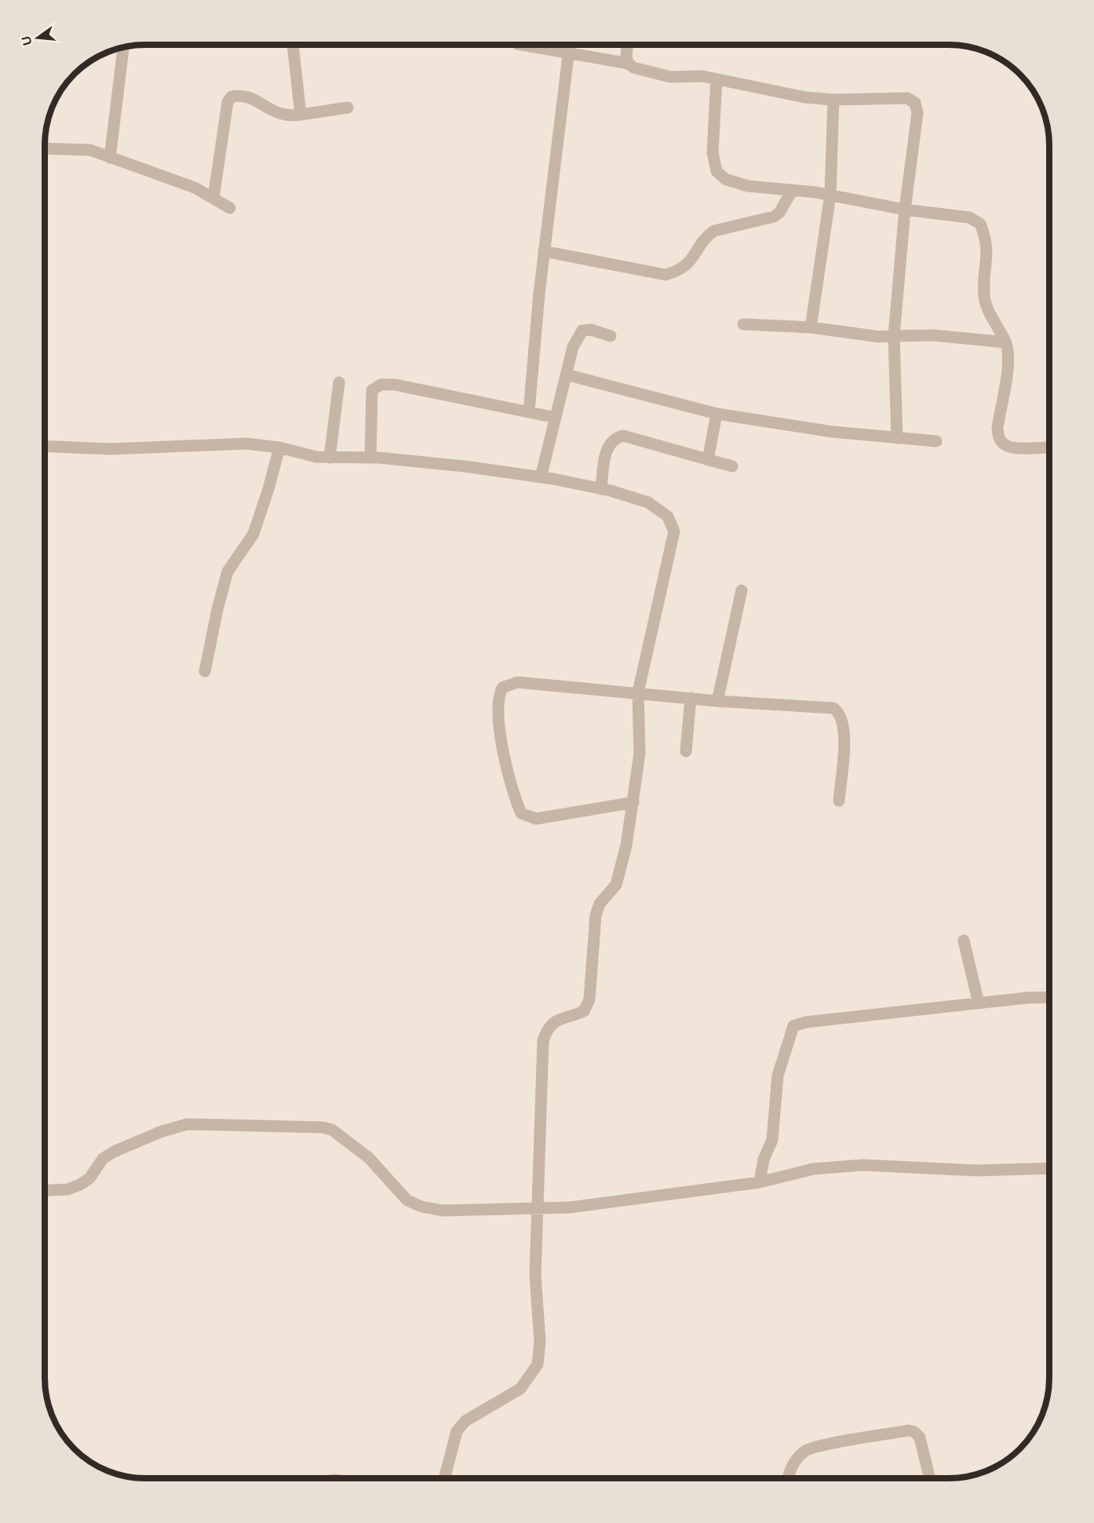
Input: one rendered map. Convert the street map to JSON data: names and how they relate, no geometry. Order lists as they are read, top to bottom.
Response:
{
  "north": "left"
}
